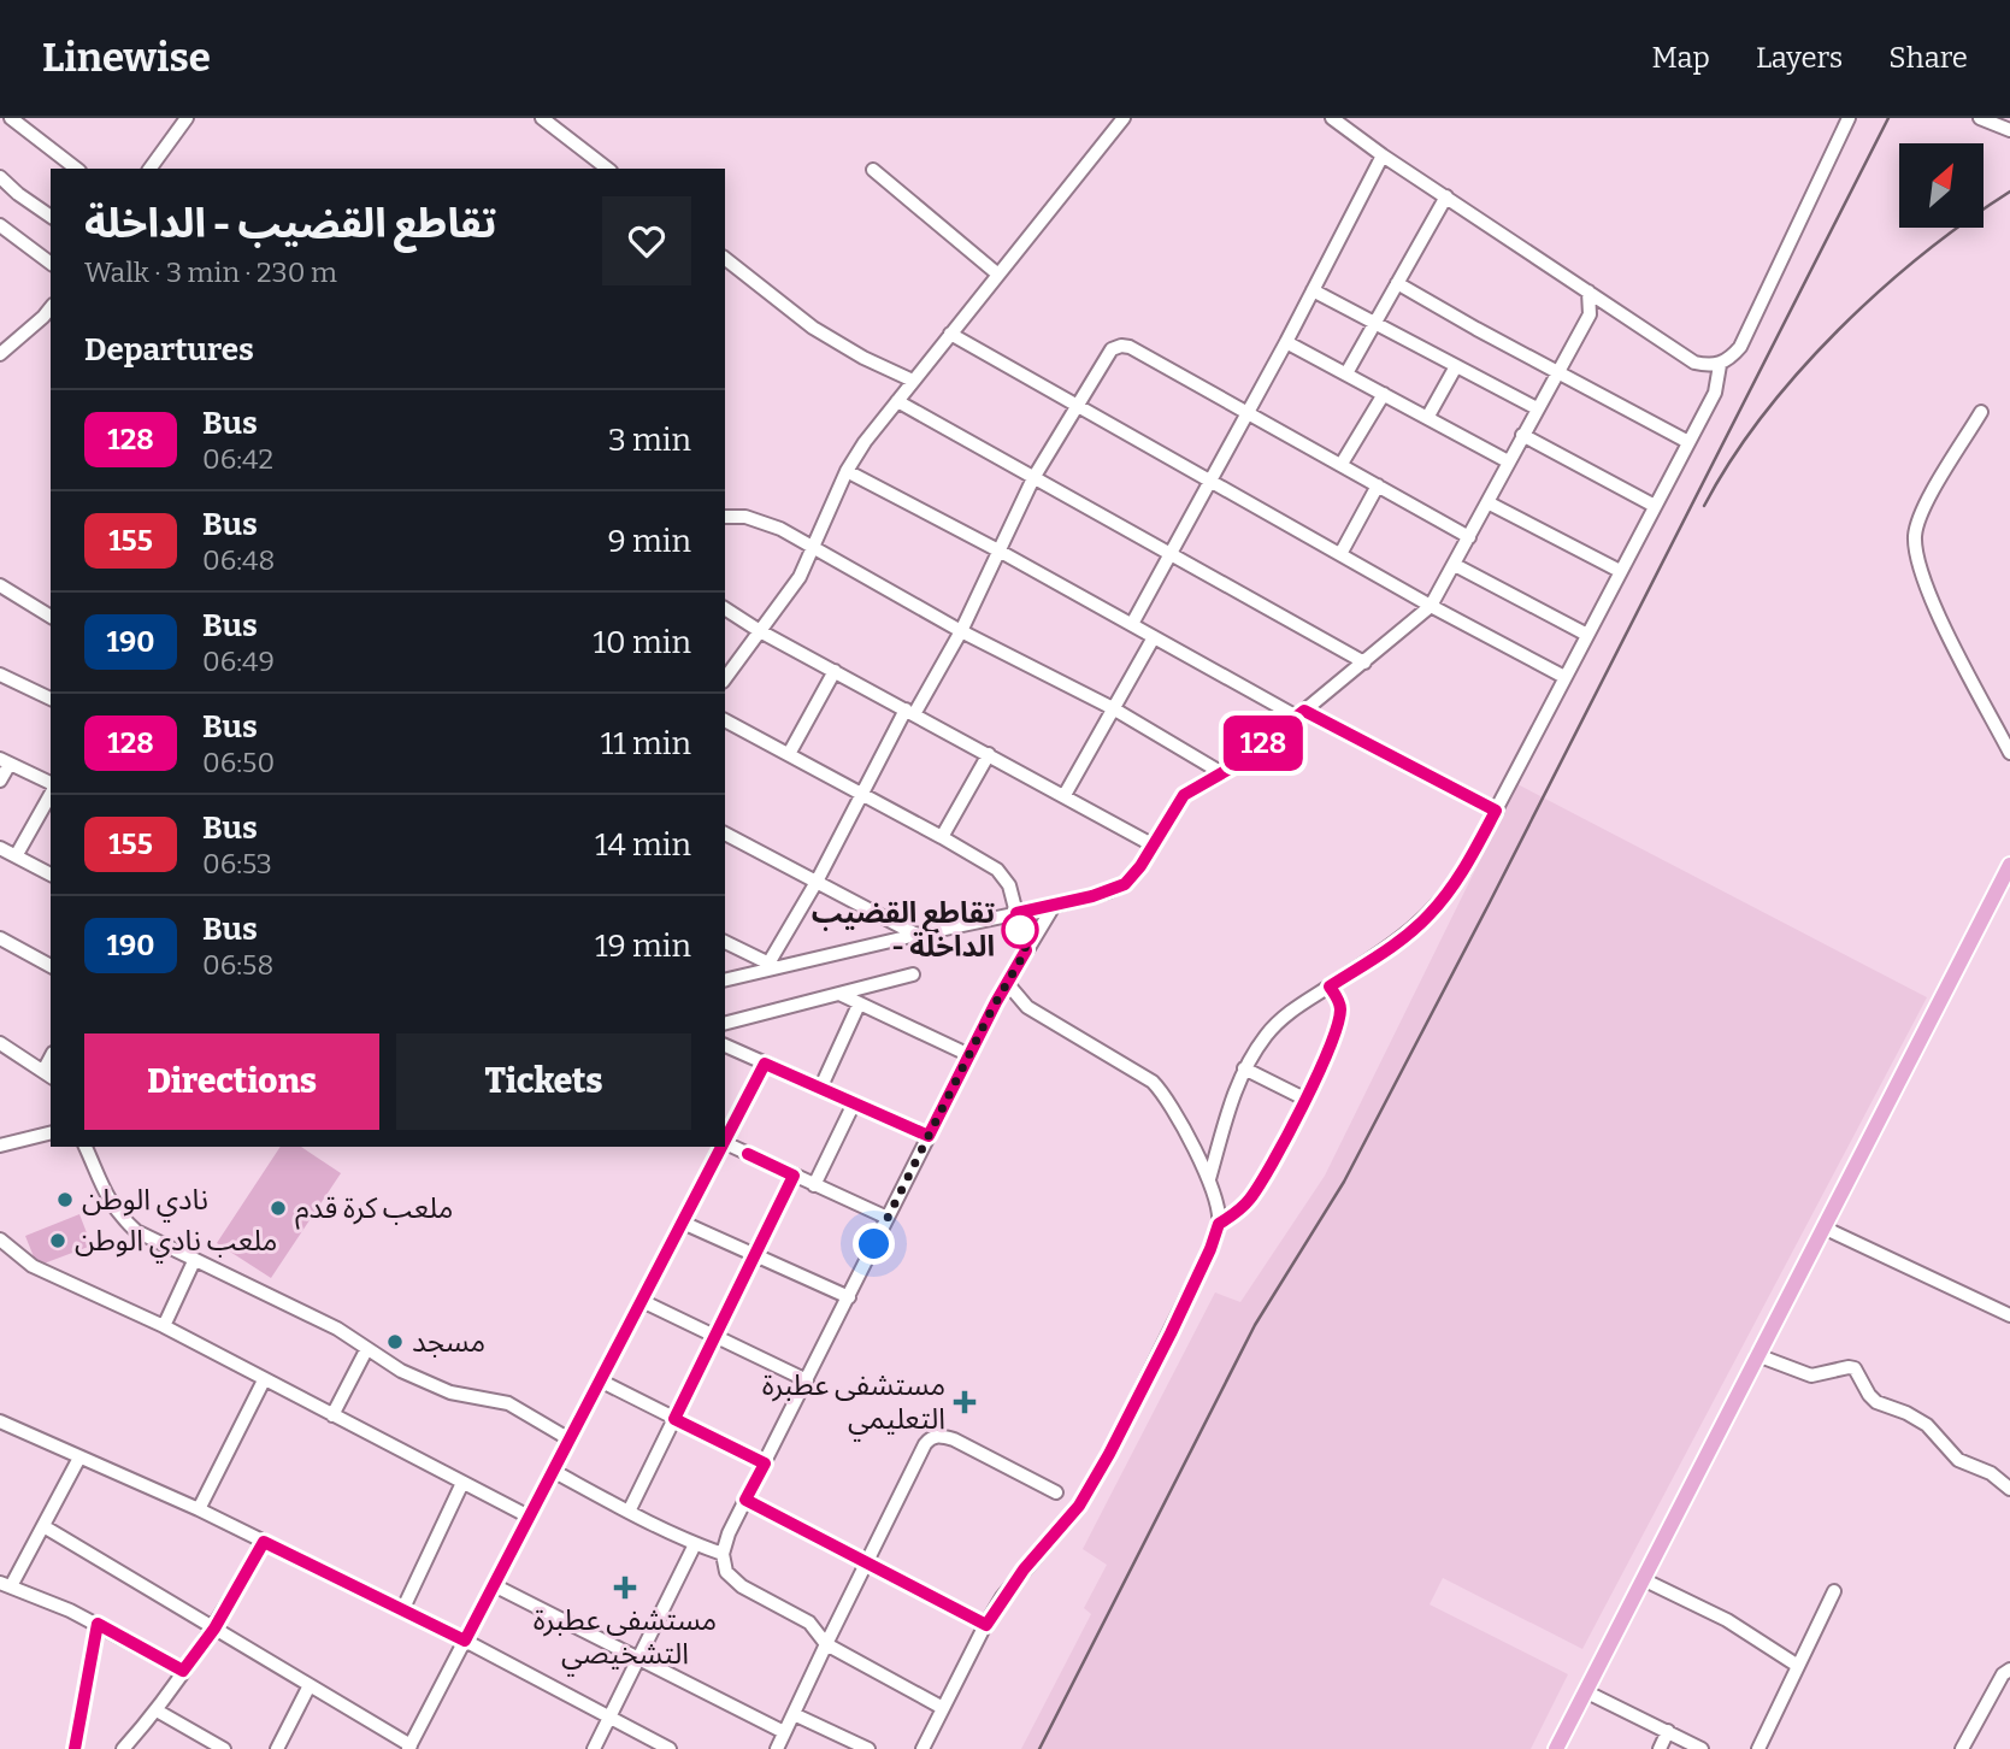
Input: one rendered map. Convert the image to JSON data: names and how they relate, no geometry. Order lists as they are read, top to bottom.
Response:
{
  "places": {
    "other": [
      "تقاطع القضيب - الداخلة",
      "نادي الوطن",
      "ملعب كرة قدم",
      "ملعب نادي الوطن",
      "مسجد"
    ],
    "health": ["مستشفى عطبرة التعليمي", "مستشفى عطبرة التشخيصي"]
  },
  "lines": ["bus line 128"],
  "north": "top right",
  "page": {
    "header": "Linewise",
    "nav": ["Map", "Layers", "Share"],
    "on_map": "128",
    "heading": [
      ["تقاطع القضيب - الداخلة", "Walk · 3 min · 230 m"],
      "Departures"
    ],
    "list": [
      {
        "mark": "128",
        "name": "Bus",
        "note": "06:42",
        "value": "3 min"
      },
      {
        "mark": "155",
        "name": "Bus",
        "note": "06:48",
        "value": "9 min"
      },
      {
        "mark": "190",
        "name": "Bus",
        "note": "06:49",
        "value": "10 min"
      },
      {
        "mark": "128",
        "name": "Bus",
        "note": "06:50",
        "value": "11 min"
      },
      {
        "mark": "155",
        "name": "Bus",
        "note": "06:53",
        "value": "14 min"
      },
      {
        "mark": "190",
        "name": "Bus",
        "note": "06:58",
        "value": "19 min"
      }
    ],
    "buttons": ["Directions", "Tickets"]
  }
}
